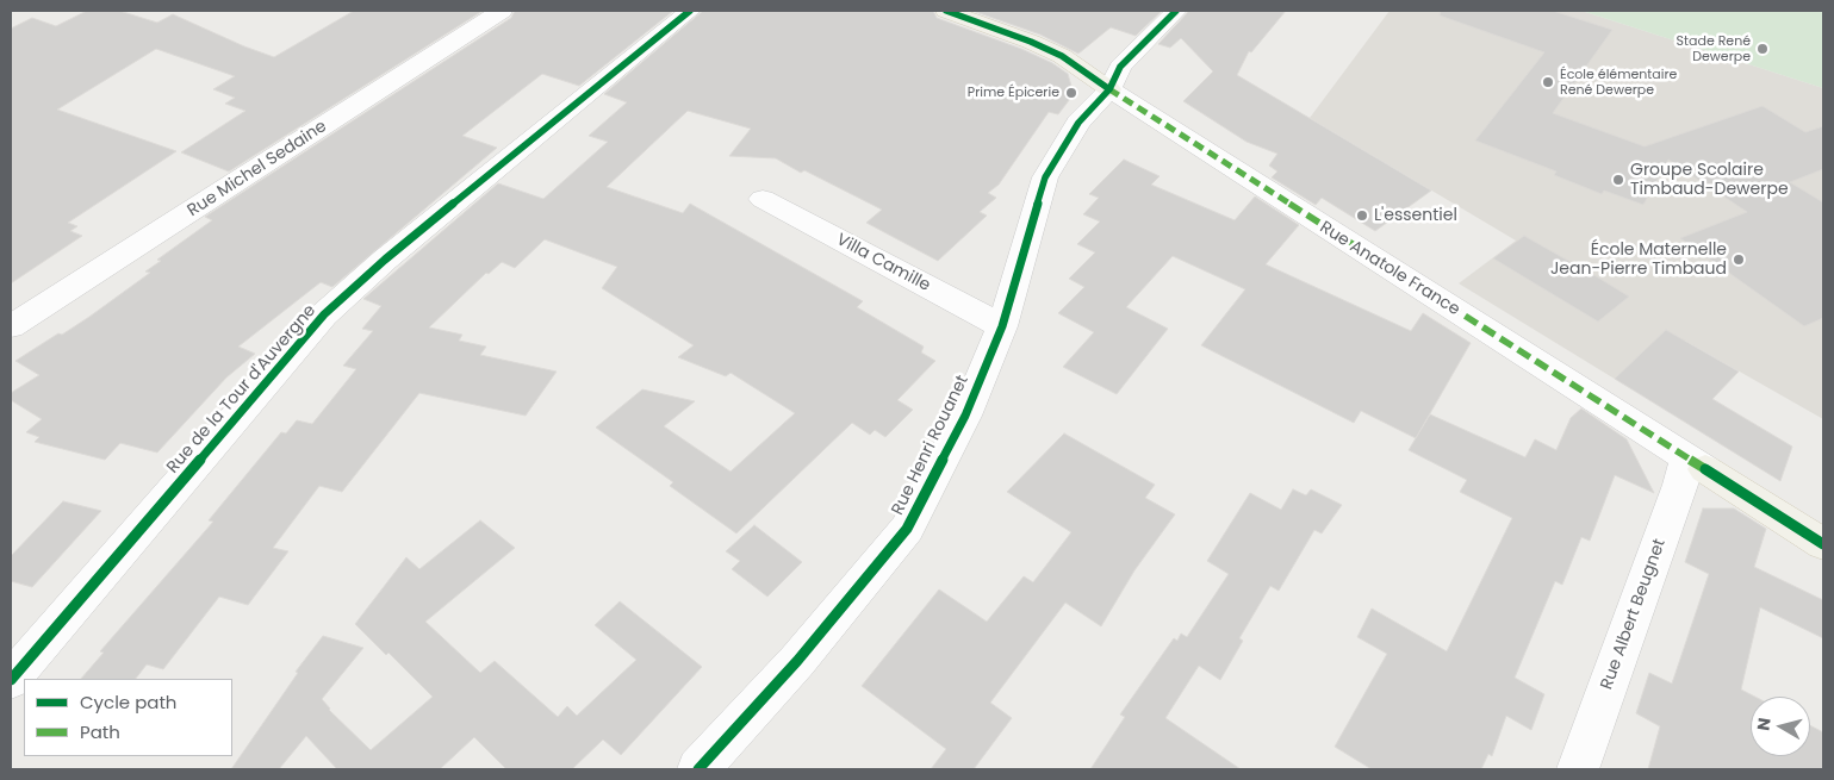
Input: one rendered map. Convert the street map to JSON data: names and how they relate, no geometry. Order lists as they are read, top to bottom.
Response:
{
  "streets": {
    "main road": ["Rue Anatole France"],
    "street": [
      "Rue Michel Sedaine",
      "Villa Camille",
      "Rue de la Tour d'Auvergne",
      "Rue Henri Rouanet",
      "Rue Albert Beugnet"
    ]
  },
  "crossings": [
    ["Villa Camille", "Rue Henri Rouanet"],
    ["Rue Anatole France", "Rue Henri Rouanet"],
    ["Rue Anatole France", "Rue Albert Beugnet"]
  ],
  "places": [
    "Stade René Dewerpe",
    "École élémentaire René Dewerpe",
    "Prime Épicerie",
    "Groupe Scolaire Timbaud-Dewerpe",
    "L'essentiel",
    "École Maternelle Jean-Pierre Timbaud"
  ],
  "legend": ["Cycle path", "Path"],
  "north": "left"
}
